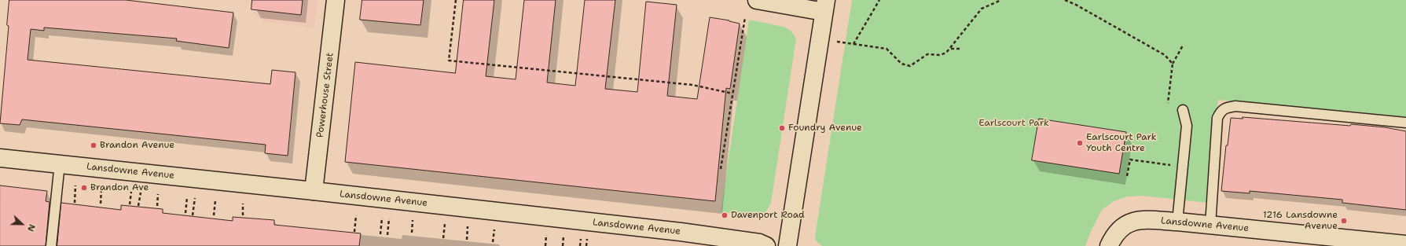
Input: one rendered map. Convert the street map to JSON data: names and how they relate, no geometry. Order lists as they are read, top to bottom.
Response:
{
  "streets": {
    "street": ["Powerhouse Street", "Lansdowne Avenue"]
  },
  "crossings": [
    ["Powerhouse Street", "Lansdowne Avenue"]
  ],
  "parks": ["Earlscourt Park"],
  "places": [
    "Foundry Avenue",
    "Earlscourt Park Youth Centre",
    "Brandon Avenue",
    "Brandon Ave",
    "Davenport Road",
    "1216 Lansdowne Avenue"
  ],
  "north": "right"
}
